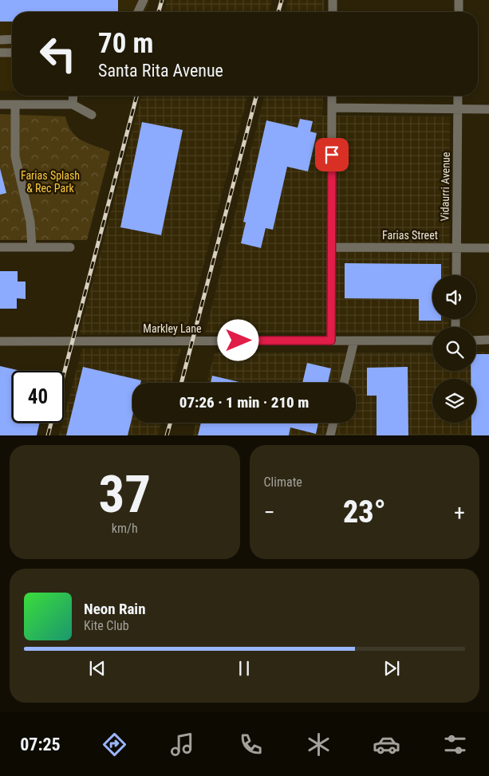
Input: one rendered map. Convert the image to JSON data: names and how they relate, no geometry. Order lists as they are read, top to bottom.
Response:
{
  "streets": {
    "street": ["Vidaurri Avenue", "Farias Street", "Markley Lane"]
  },
  "crossings": [
    ["Vidaurri Avenue", "Farias Street"]
  ],
  "parks": ["Farias Splash & Rec Park"],
  "page": {
    "turn": ["70 m", "Santa Rita Avenue"],
    "limit": "40",
    "trip": "07:26 · 1 min · 210 m",
    "tile": [
      ["37", "km/h"],
      "Climate"
    ],
    "heat": ["−", "23°", "+"],
    "song": ["Neon Rain", "Kite Club"],
    "tabs": "07:25"
  }
}
